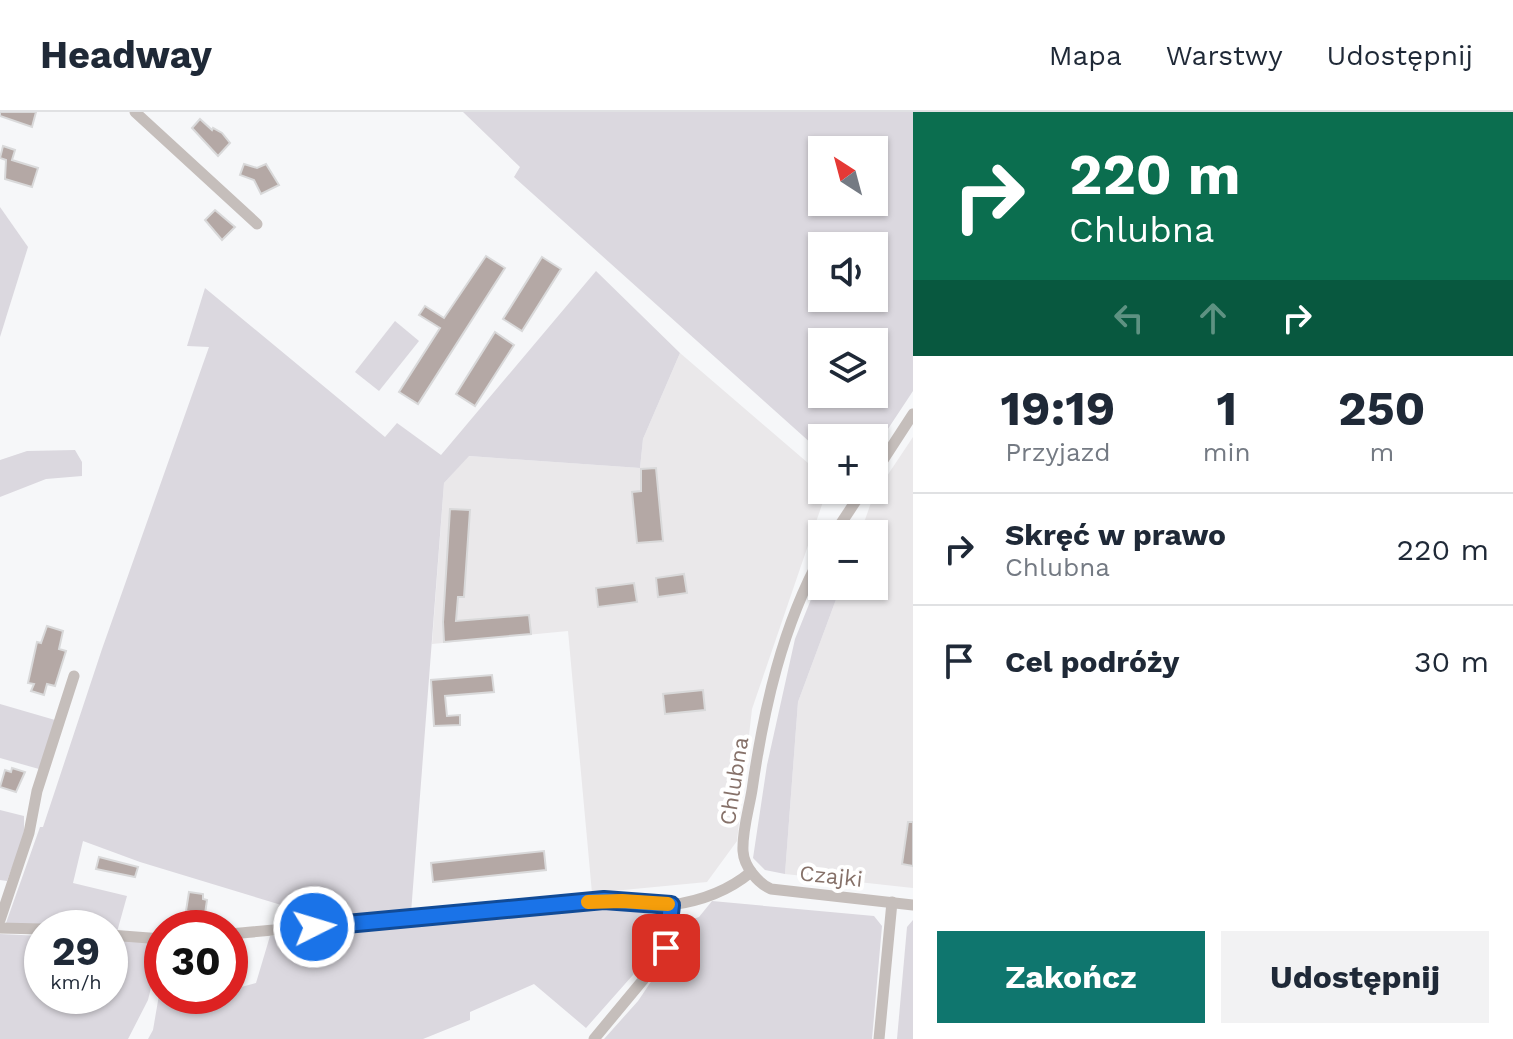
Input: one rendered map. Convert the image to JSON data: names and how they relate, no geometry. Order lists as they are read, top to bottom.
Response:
{
  "streets": {
    "street": ["Chlubna", "Czajki"]
  },
  "crossings": [
    ["Chlubna", "Czajki"]
  ],
  "north": "top left",
  "page": {
    "header": "Headway",
    "nav": ["Mapa", "Warstwy", "Udostępnij"],
    "turn": ["220 m", "Chlubna"],
    "map_buttons": ["+", "−"],
    "eta": [
      "19:19",
      "Przyjazd",
      "1",
      "min",
      "250",
      "m"
    ],
    "list": [
      {
        "name": "Skręć w prawo",
        "note": "Chlubna",
        "value": "220 m"
      },
      {
        "name": "Cel podróży",
        "value": "30 m"
      }
    ],
    "speed": "29 km/h",
    "limit": "30",
    "buttons": ["Zakończ", "Udostępnij"]
  }
}
